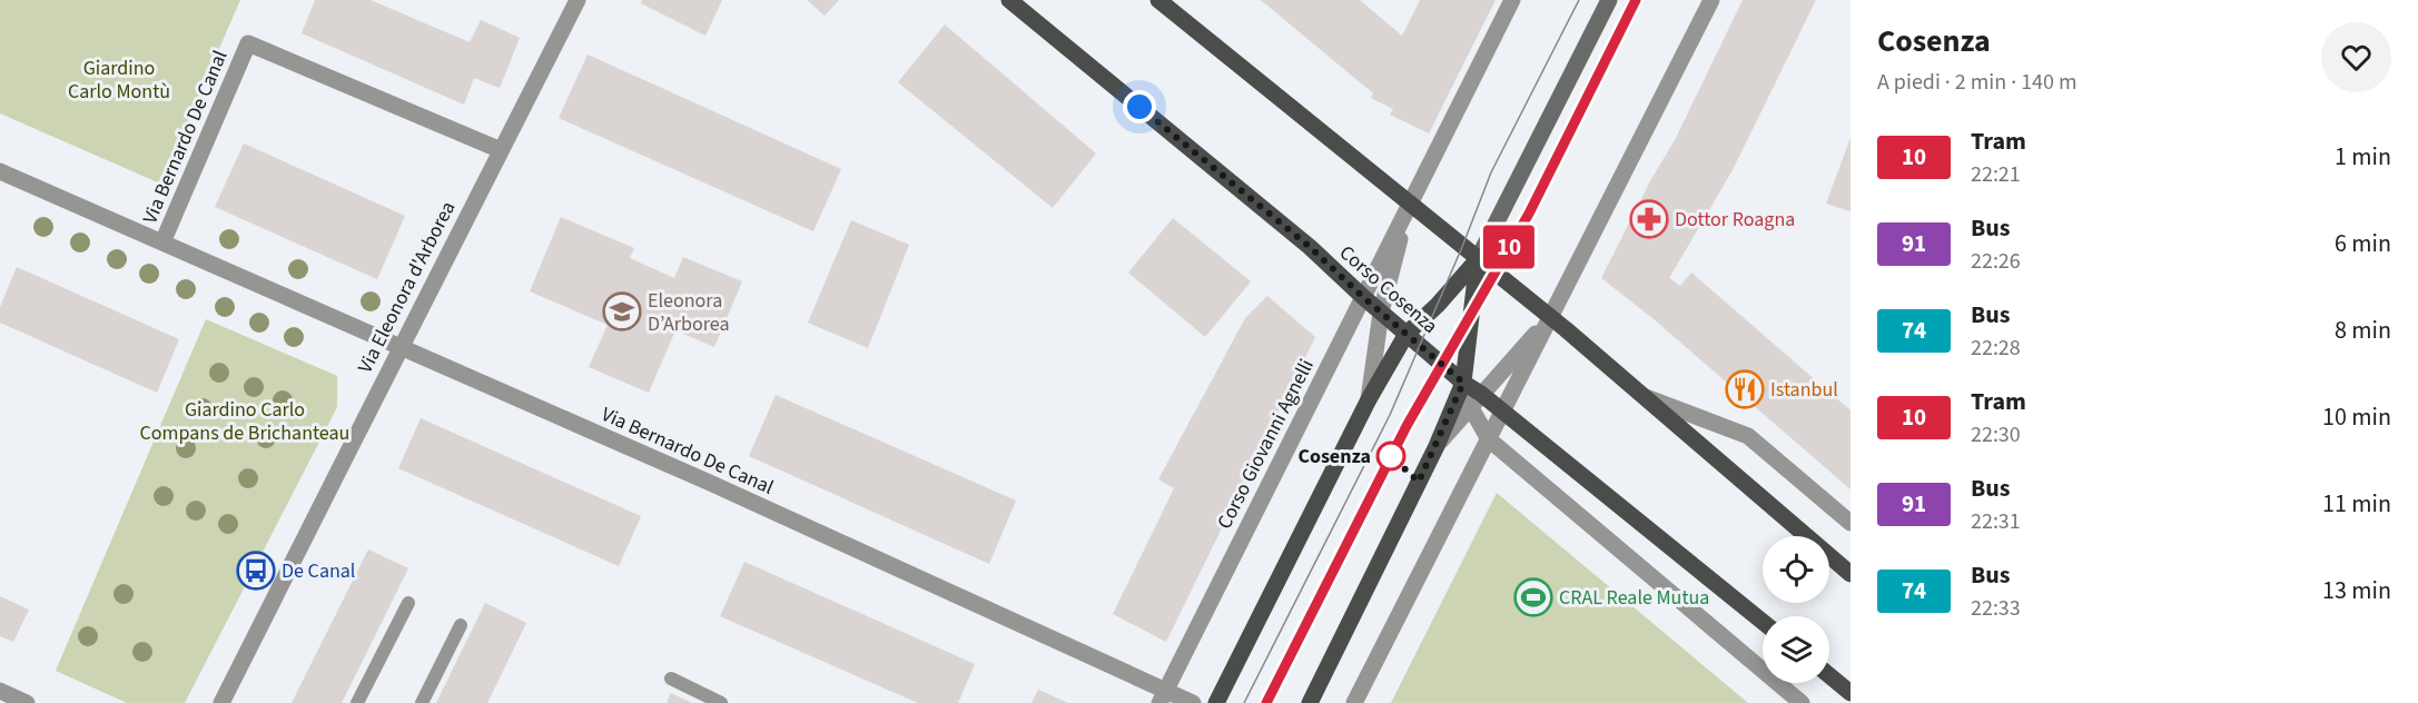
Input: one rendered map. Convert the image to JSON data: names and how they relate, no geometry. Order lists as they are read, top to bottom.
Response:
{
  "streets": {
    "main road": ["Corso Cosenza", "Corso Giovanni Agnelli"],
    "street": ["Via Bernardo De Canal", "Via Eleonora d'Arborea"]
  },
  "crossings": [
    ["Via Bernardo De Canal", "Via Eleonora d'Arborea"],
    ["Via Bernardo De Canal", "Corso Giovanni Agnelli"],
    ["Corso Cosenza", "Corso Giovanni Agnelli"]
  ],
  "parks": ["Giardino Carlo Montù", "Giardino Carlo Compans de Brichanteau"],
  "places": {
    "pharmacy": ["Dottor Roagna"],
    "school or university": ["Eleonora D’Arborea"],
    "restaurant": ["Istanbul"],
    "other": ["Cosenza"],
    "bus stop": ["De Canal"],
    "sports": ["CRAL Reale Mutua"]
  },
  "lines": ["tram line 10"],
  "page": {
    "on_map": "10",
    "heading": ["Cosenza", "A piedi · 2 min · 140 m"],
    "list": [
      {
        "mark": "10",
        "name": "Tram",
        "note": "22:21",
        "value": "1 min"
      },
      {
        "mark": "91",
        "name": "Bus",
        "note": "22:26",
        "value": "6 min"
      },
      {
        "mark": "74",
        "name": "Bus",
        "note": "22:28",
        "value": "8 min"
      },
      {
        "mark": "10",
        "name": "Tram",
        "note": "22:30",
        "value": "10 min"
      },
      {
        "mark": "91",
        "name": "Bus",
        "note": "22:31",
        "value": "11 min"
      },
      {
        "mark": "74",
        "name": "Bus",
        "note": "22:33",
        "value": "13 min"
      }
    ]
  }
}
